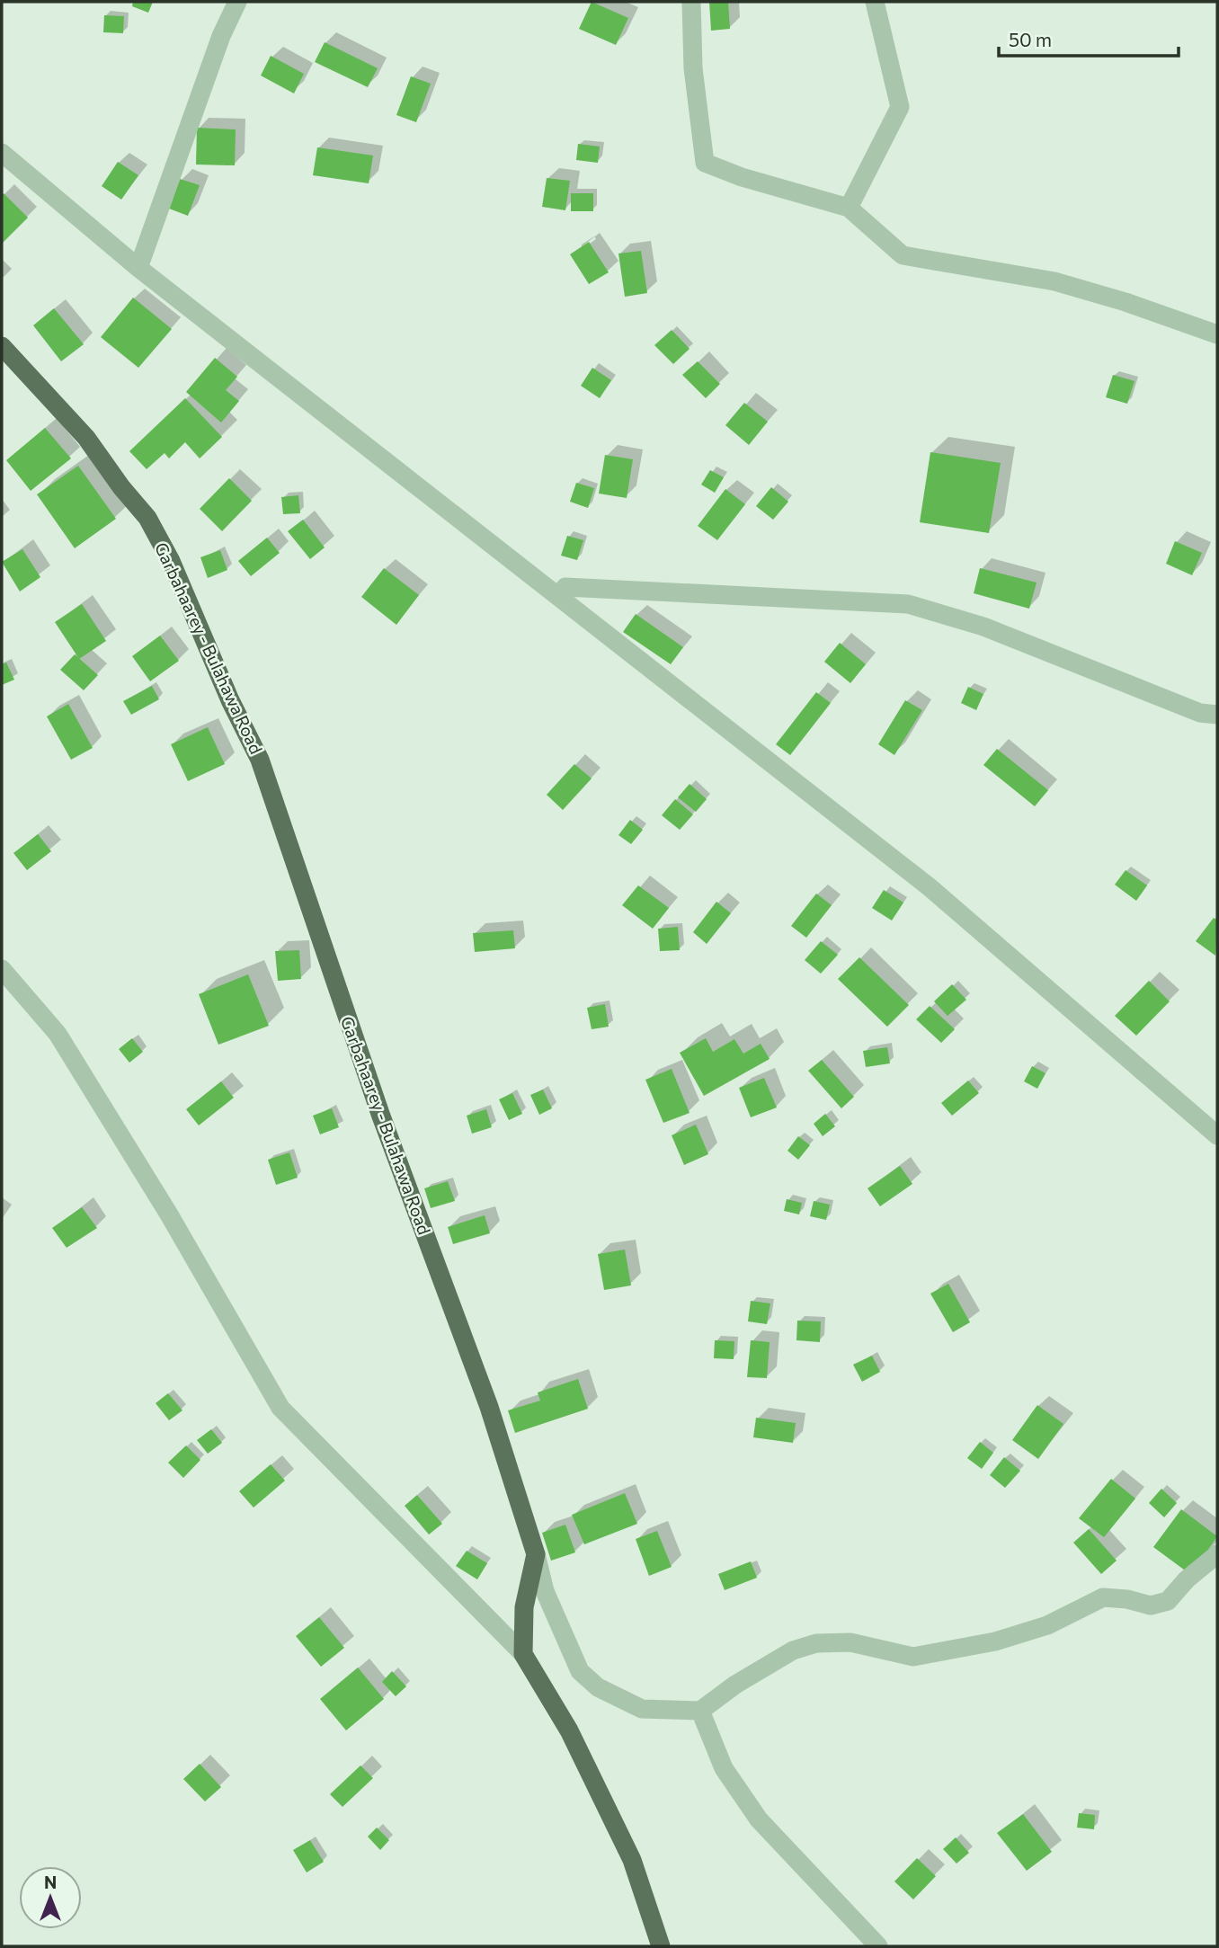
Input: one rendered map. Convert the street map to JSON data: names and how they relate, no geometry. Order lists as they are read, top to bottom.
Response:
{
  "streets": {
    "main road": ["Garbahaarey - Bulahawa Road"]
  },
  "scale_bar": "50 m",
  "north": "top"
}
